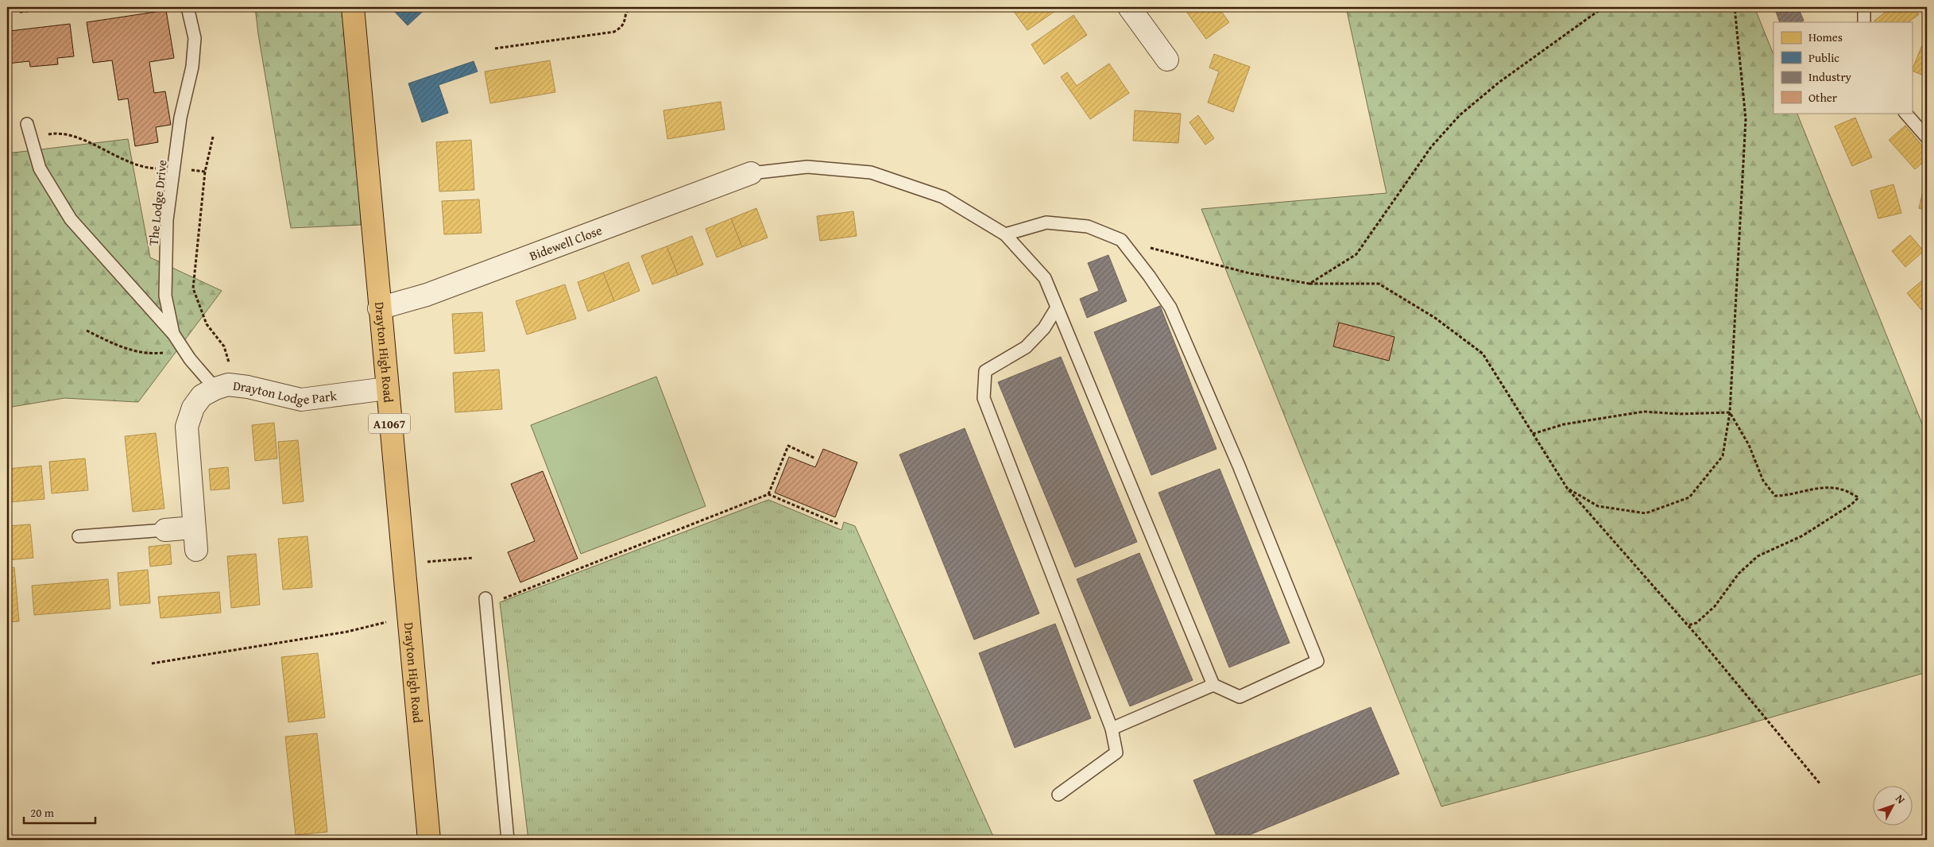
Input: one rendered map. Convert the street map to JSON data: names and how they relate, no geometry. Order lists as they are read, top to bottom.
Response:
{
  "streets": {
    "main road": ["Drayton High Road", "A1067"],
    "street": ["Bidewell Close", "Drayton Lodge Park"],
    "lane": ["The Lodge Drive"]
  },
  "crossings": [
    ["The Lodge Drive", "Drayton Lodge Park"],
    ["Bidewell Close", "Drayton High Road"],
    ["Drayton High Road", "Drayton Lodge Park"]
  ],
  "legend": [
    "Homes",
    "Public",
    "Industry",
    "Other"
  ],
  "scale_bar": "20 m",
  "north": "top right"
}
